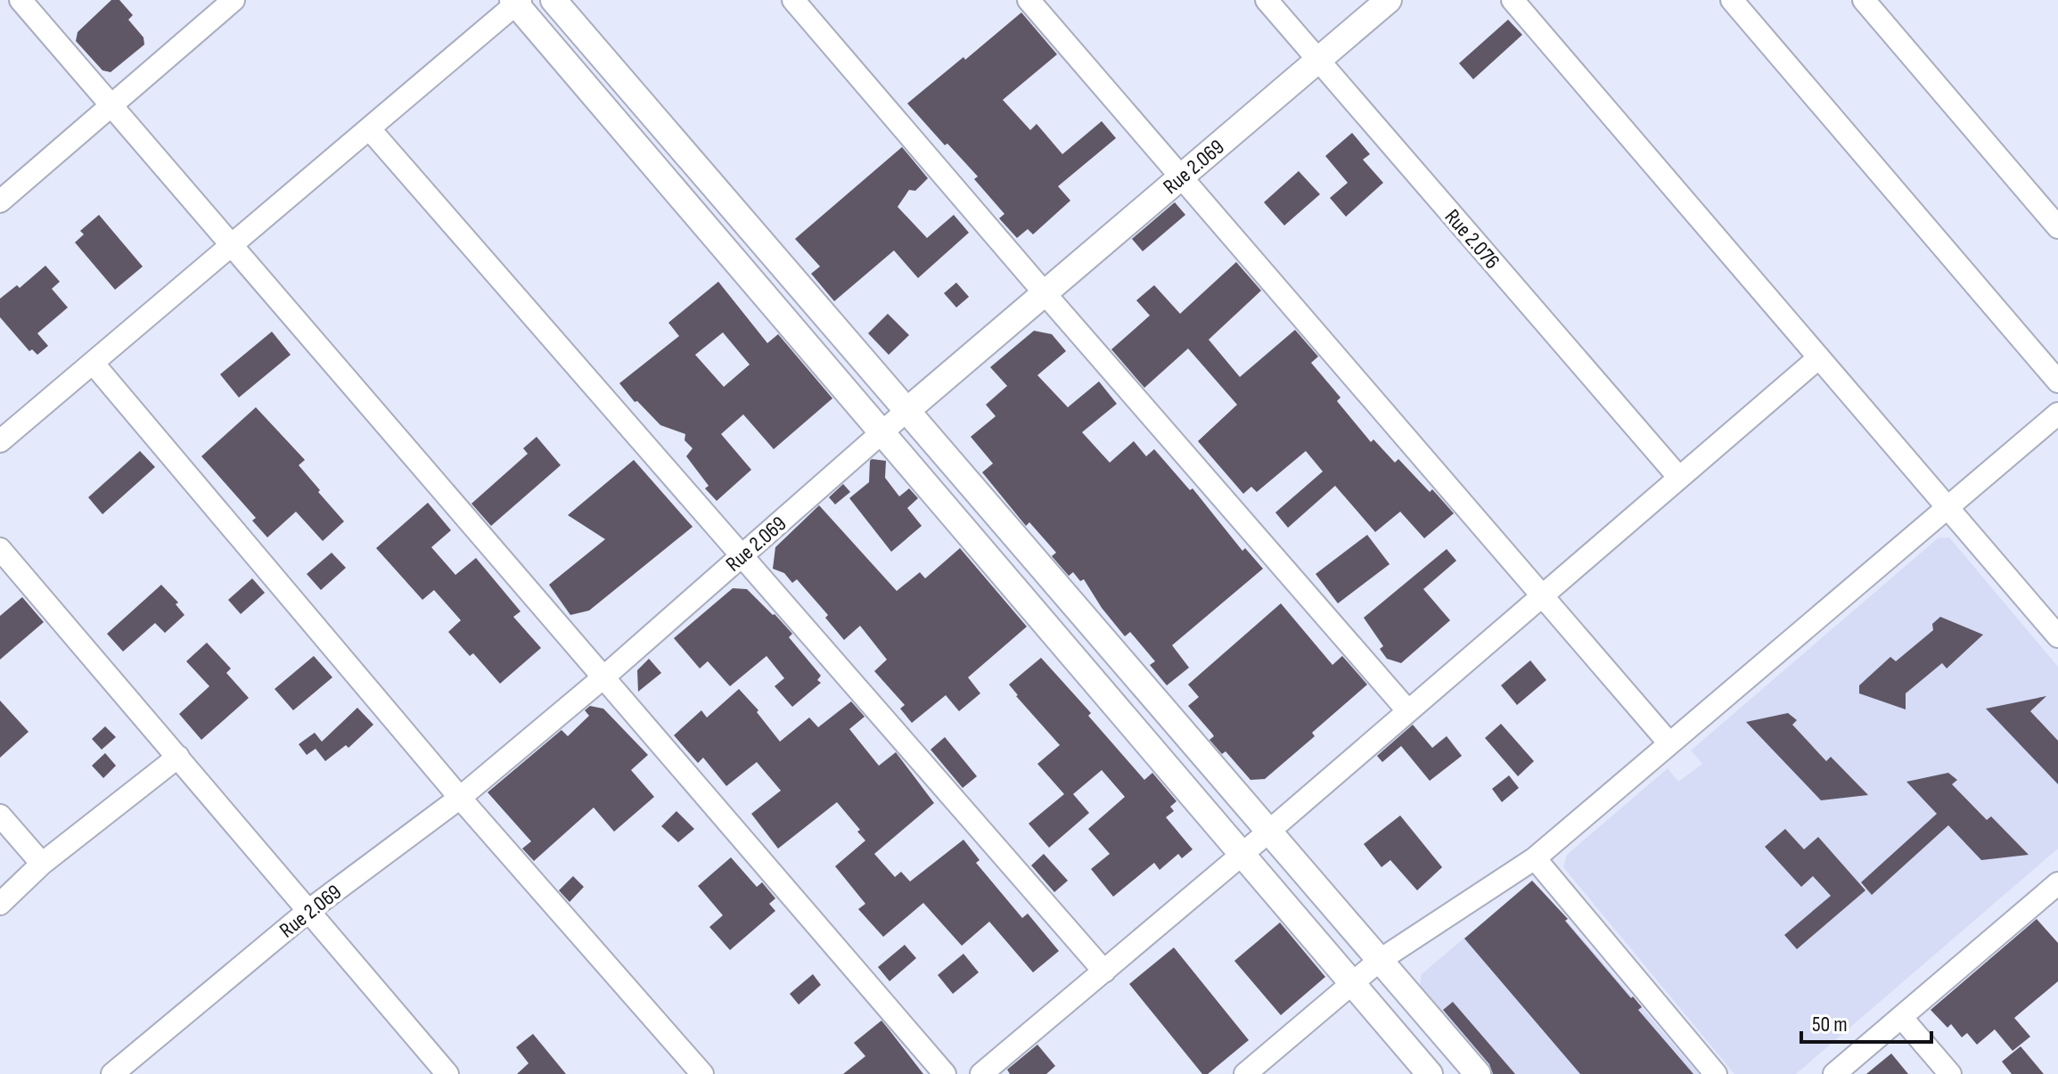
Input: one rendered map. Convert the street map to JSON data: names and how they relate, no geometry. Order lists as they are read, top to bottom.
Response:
{
  "streets": {
    "street": ["Rue 2.069", "Rue 2.076"]
  },
  "crossings": [
    ["Rue 2.069", "Rue 2.076"]
  ],
  "scale_bar": "50 m"
}
